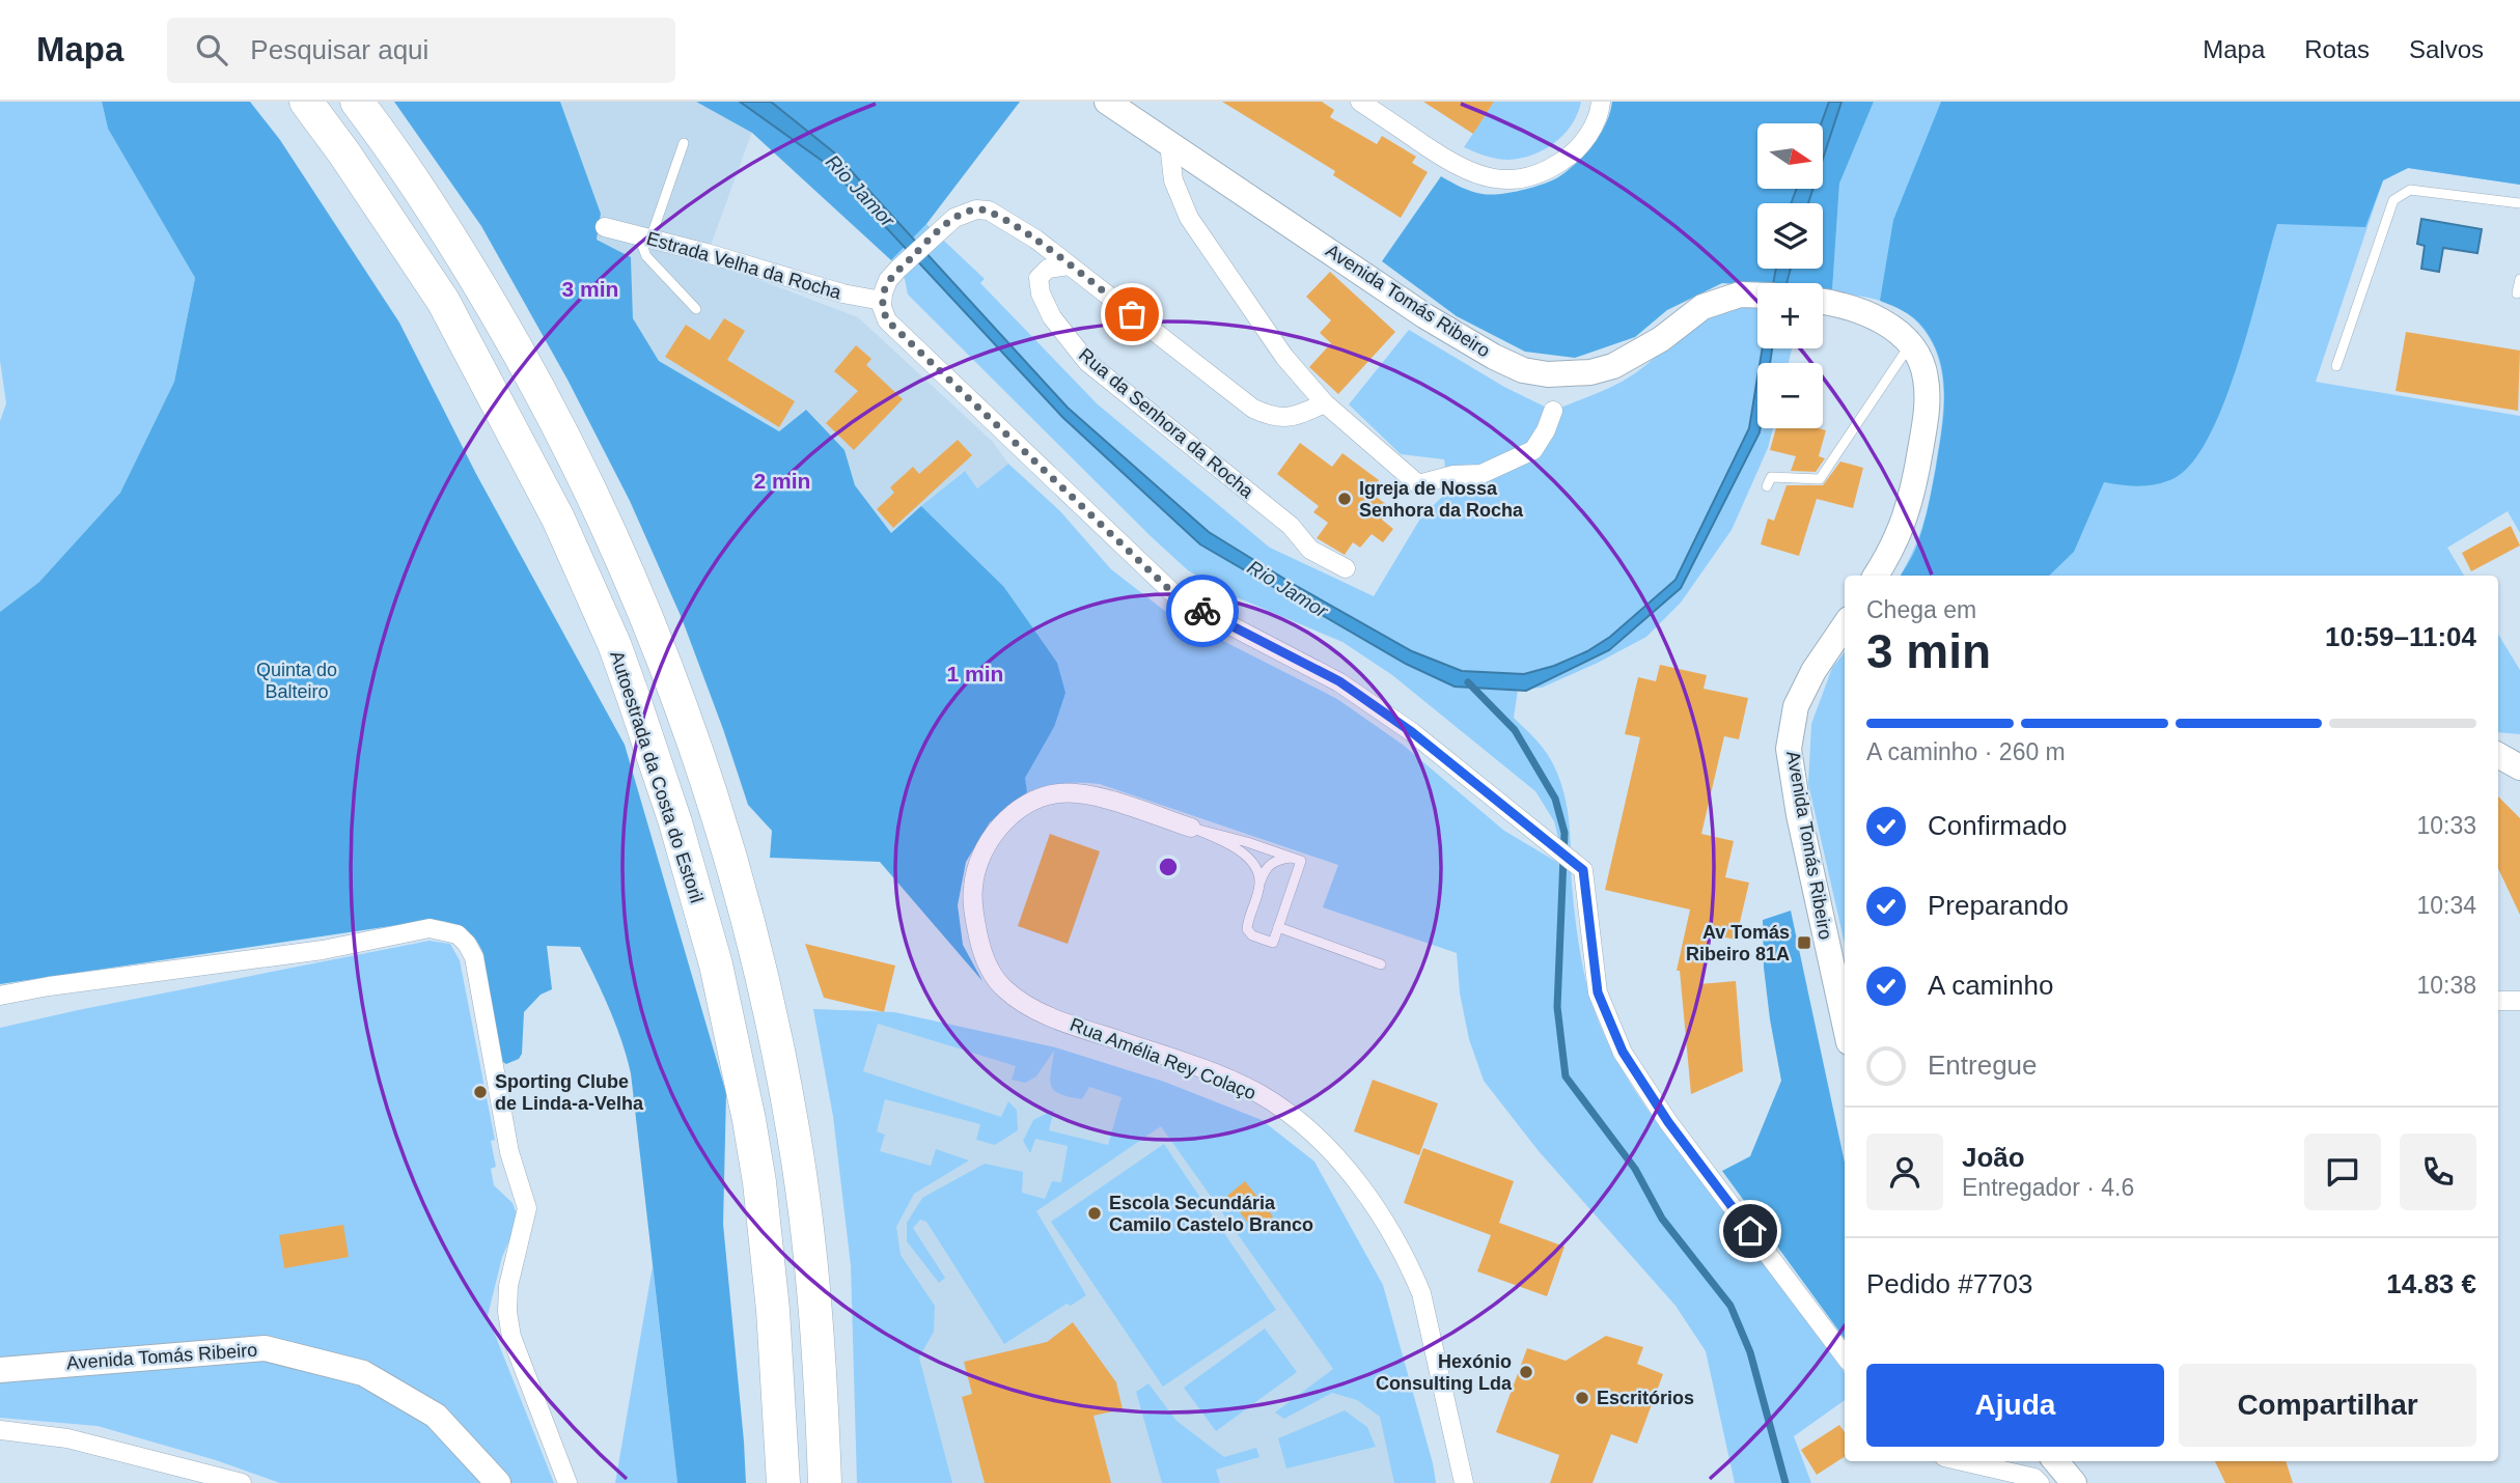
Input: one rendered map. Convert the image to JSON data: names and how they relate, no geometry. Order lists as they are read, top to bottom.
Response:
{
  "streets": {
    "highway": ["Autoestrada da Costa do Estoril"],
    "street": [
      "Estrada Velha da Rocha",
      "Avenida Tomás Ribeiro",
      "Rua da Senhora da Rocha",
      "Rua Amélia Rey Colaço"
    ]
  },
  "water": ["Rio Jamor"],
  "parks": ["Quinta do Balteiro"],
  "places": {
    "other": [
      "Igreja de Nossa Senhora da Rocha",
      "Sporting Clube de Linda-a-Velha",
      "Escola Secundária Camilo Castelo Branco",
      "Hexónio Consulting Lda",
      "Escritórios"
    ],
    "transit": ["Av Tomás Ribeiro 81A"]
  },
  "north": "right",
  "page": {
    "header": "Mapa",
    "search": "Pesquisar aqui",
    "nav": ["Mapa", "Rotas", "Salvos"],
    "map_buttons": ["+", "−"],
    "heading": ["3 min", "Chega em", "10:59–11:04"],
    "panel": [
      "João",
      "Entregador · 4.6",
      "Pedido #7703",
      "14.83 €"
    ],
    "bar": "A caminho · 260 m",
    "list": [
      ["Confirmado", "10:33"],
      ["Preparando", "10:34"],
      ["A caminho", "10:38"],
      "Entregue"
    ],
    "buttons": ["Ajuda", "Compartilhar"]
  },
  "rings": ["3 min", "2 min", "1 min"]
}
